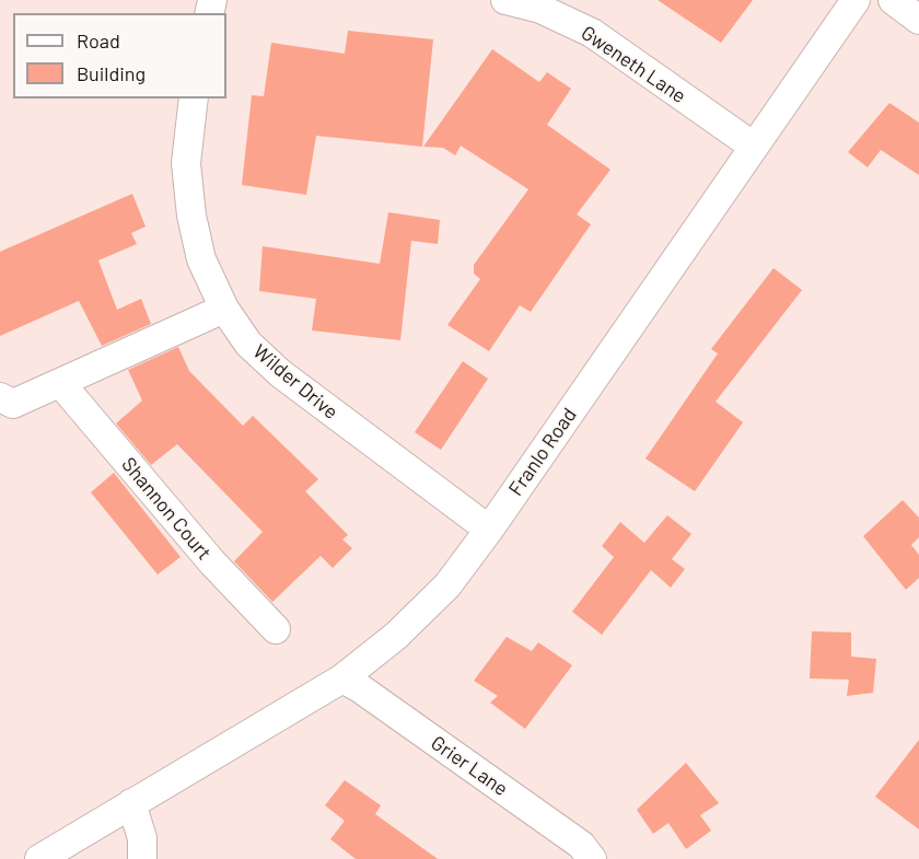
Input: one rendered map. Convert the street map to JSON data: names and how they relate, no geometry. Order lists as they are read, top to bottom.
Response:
{
  "streets": {
    "street": [
      "Gweneth Lane",
      "Wilder Drive",
      "Franlo Road",
      "Shannon Court",
      "Grier Lane"
    ]
  },
  "crossings": [
    ["Gweneth Lane", "Franlo Road"],
    ["Wilder Drive", "Franlo Road"],
    ["Franlo Road", "Grier Lane"]
  ],
  "legend": ["Road", "Building"]
}
